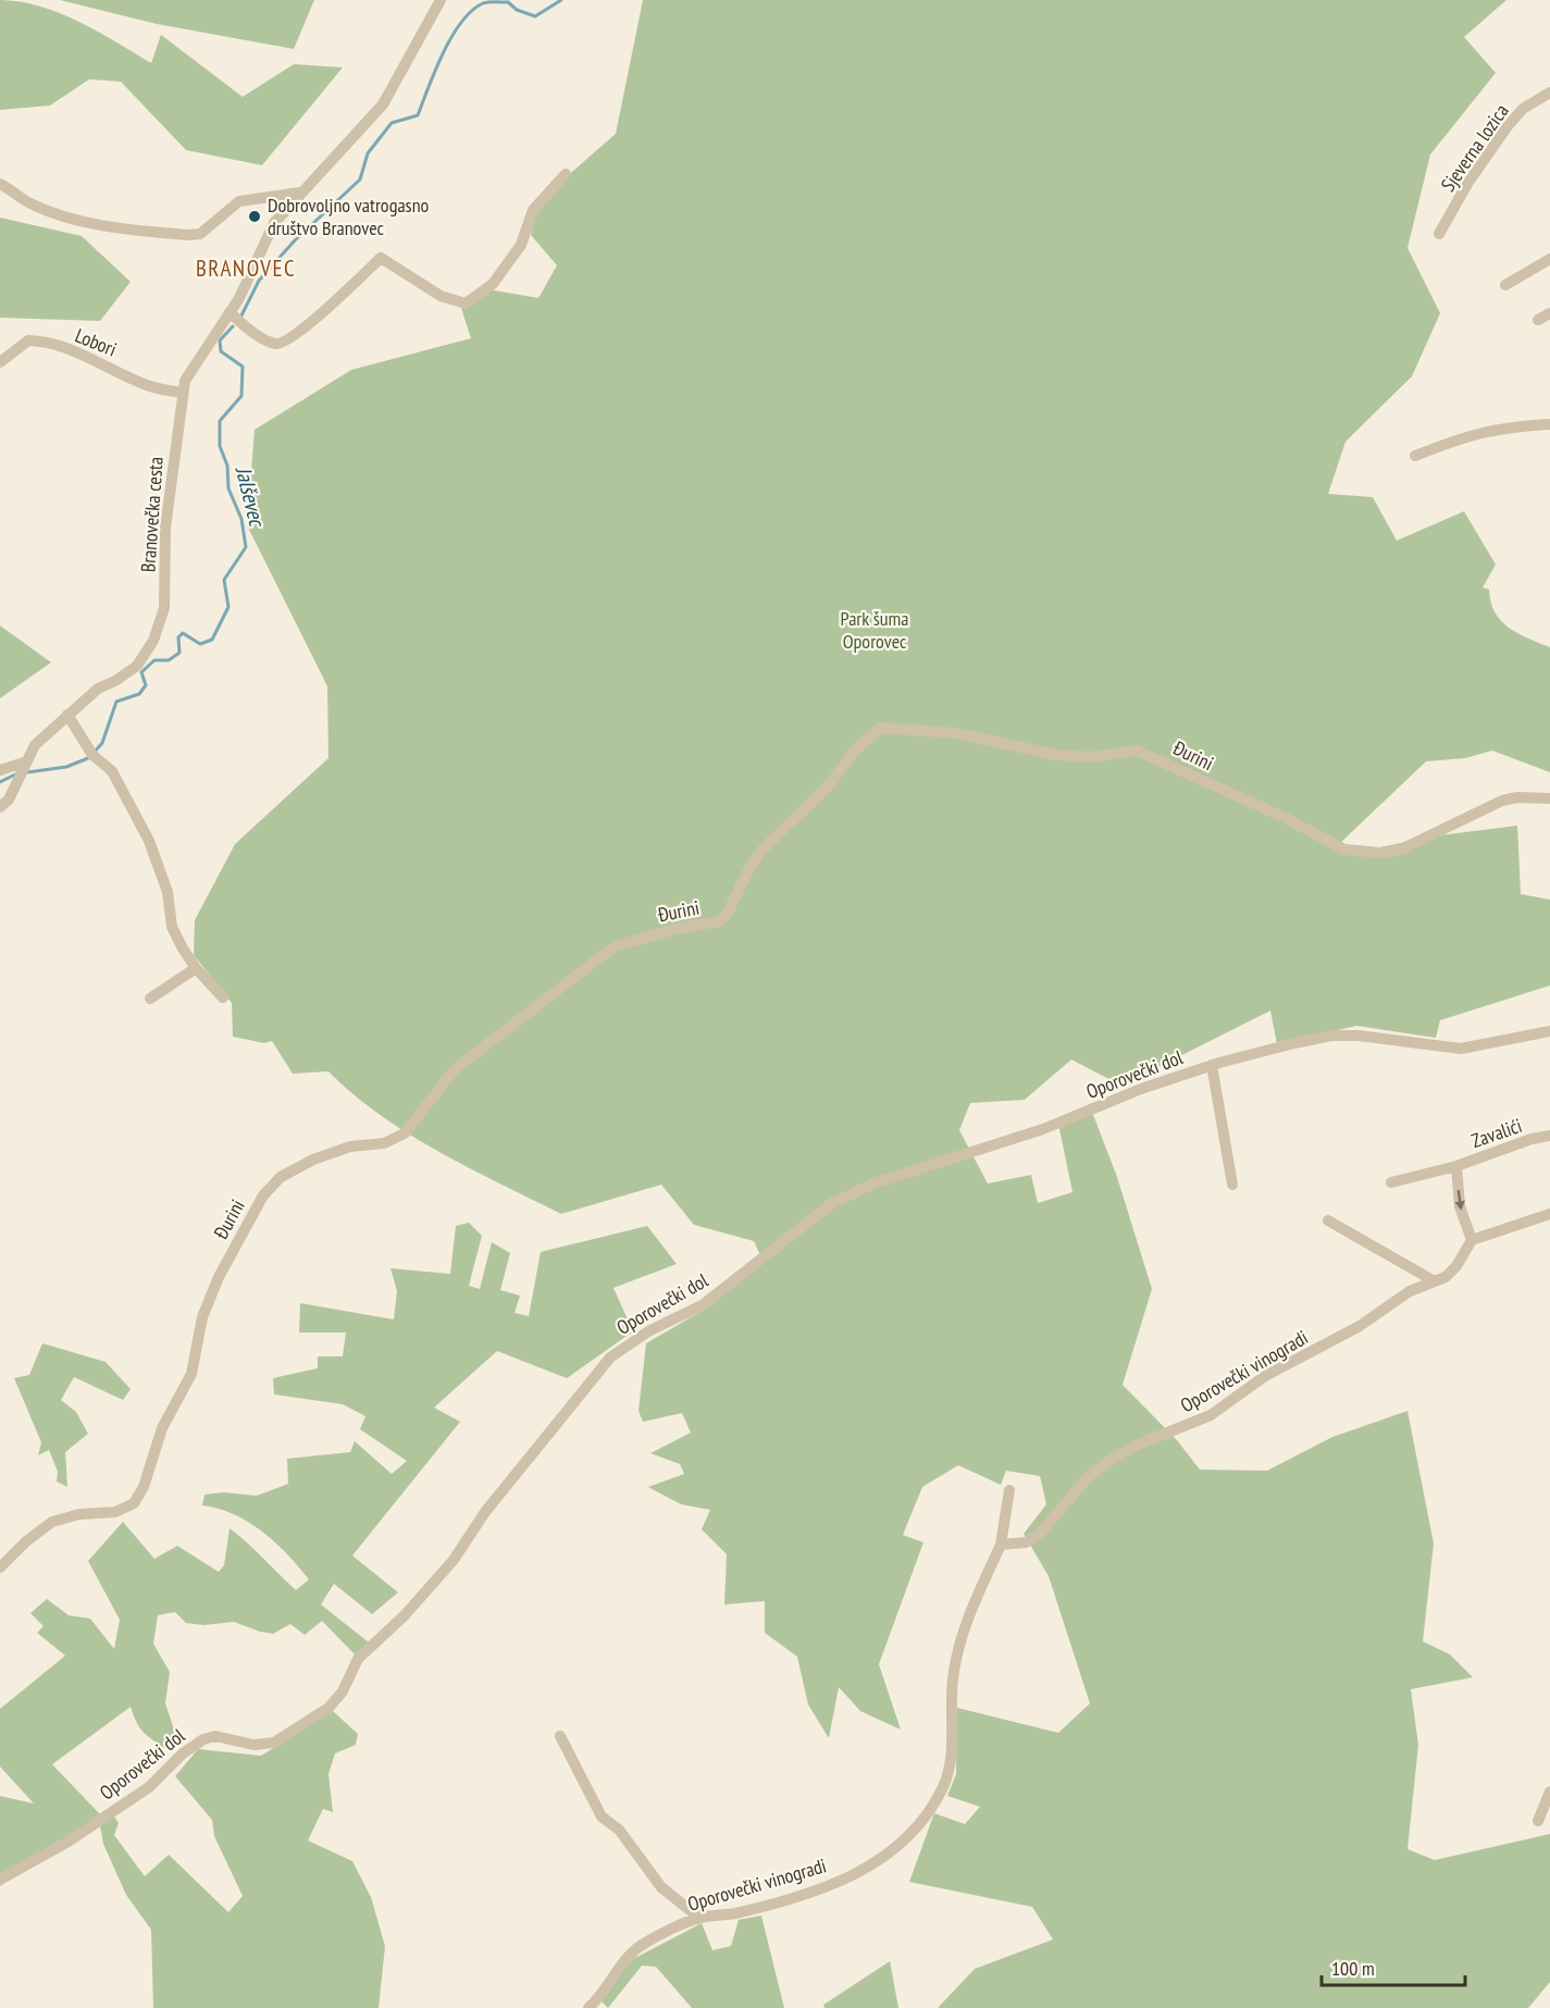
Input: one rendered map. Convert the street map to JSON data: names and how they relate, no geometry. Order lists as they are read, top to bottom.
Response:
{
  "streets": {
    "street": [
      "Sjeverna lozica",
      "Lobori",
      "Branovečka cesta",
      "Đurini",
      "Oporovečki dol",
      "Zavalići",
      "Oporovečki vinogradi"
    ]
  },
  "crossings": [
    ["Lobori", "Branovečka cesta"],
    ["Zavalići", "Oporovečki vinogradi"]
  ],
  "districts": ["BRANOVEC"],
  "water": ["Jalševec"],
  "parks": ["Park šuma Oporovec"],
  "places": ["Dobrovoljno vatrogasno društvo Branovec"],
  "scale_bar": "100 m"
}
